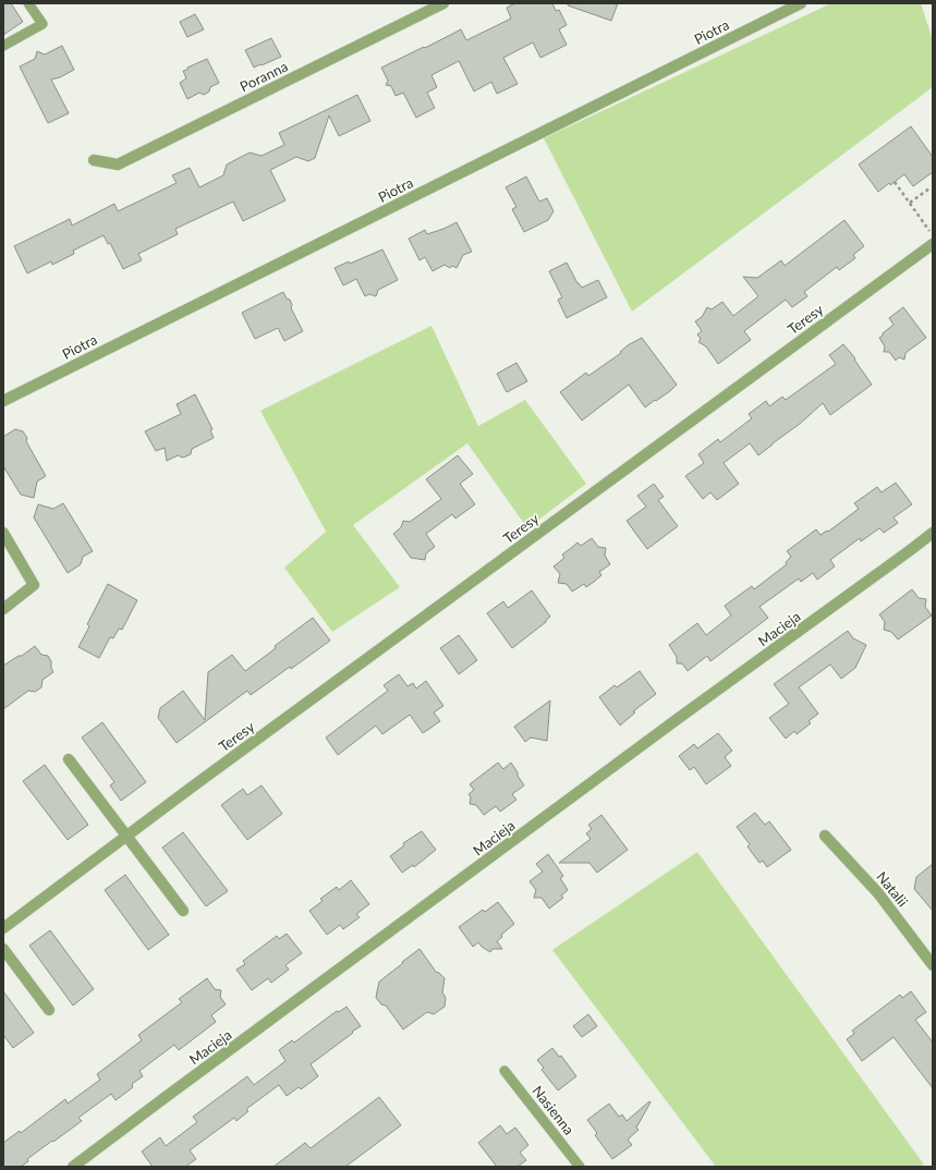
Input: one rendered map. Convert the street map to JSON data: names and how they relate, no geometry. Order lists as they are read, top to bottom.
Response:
{
  "streets": {
    "street": [
      "Piotra",
      "Poranna",
      "Teresy",
      "Macieja",
      "Natalii"
    ],
    "lane": ["Nasienna"]
  }
}
